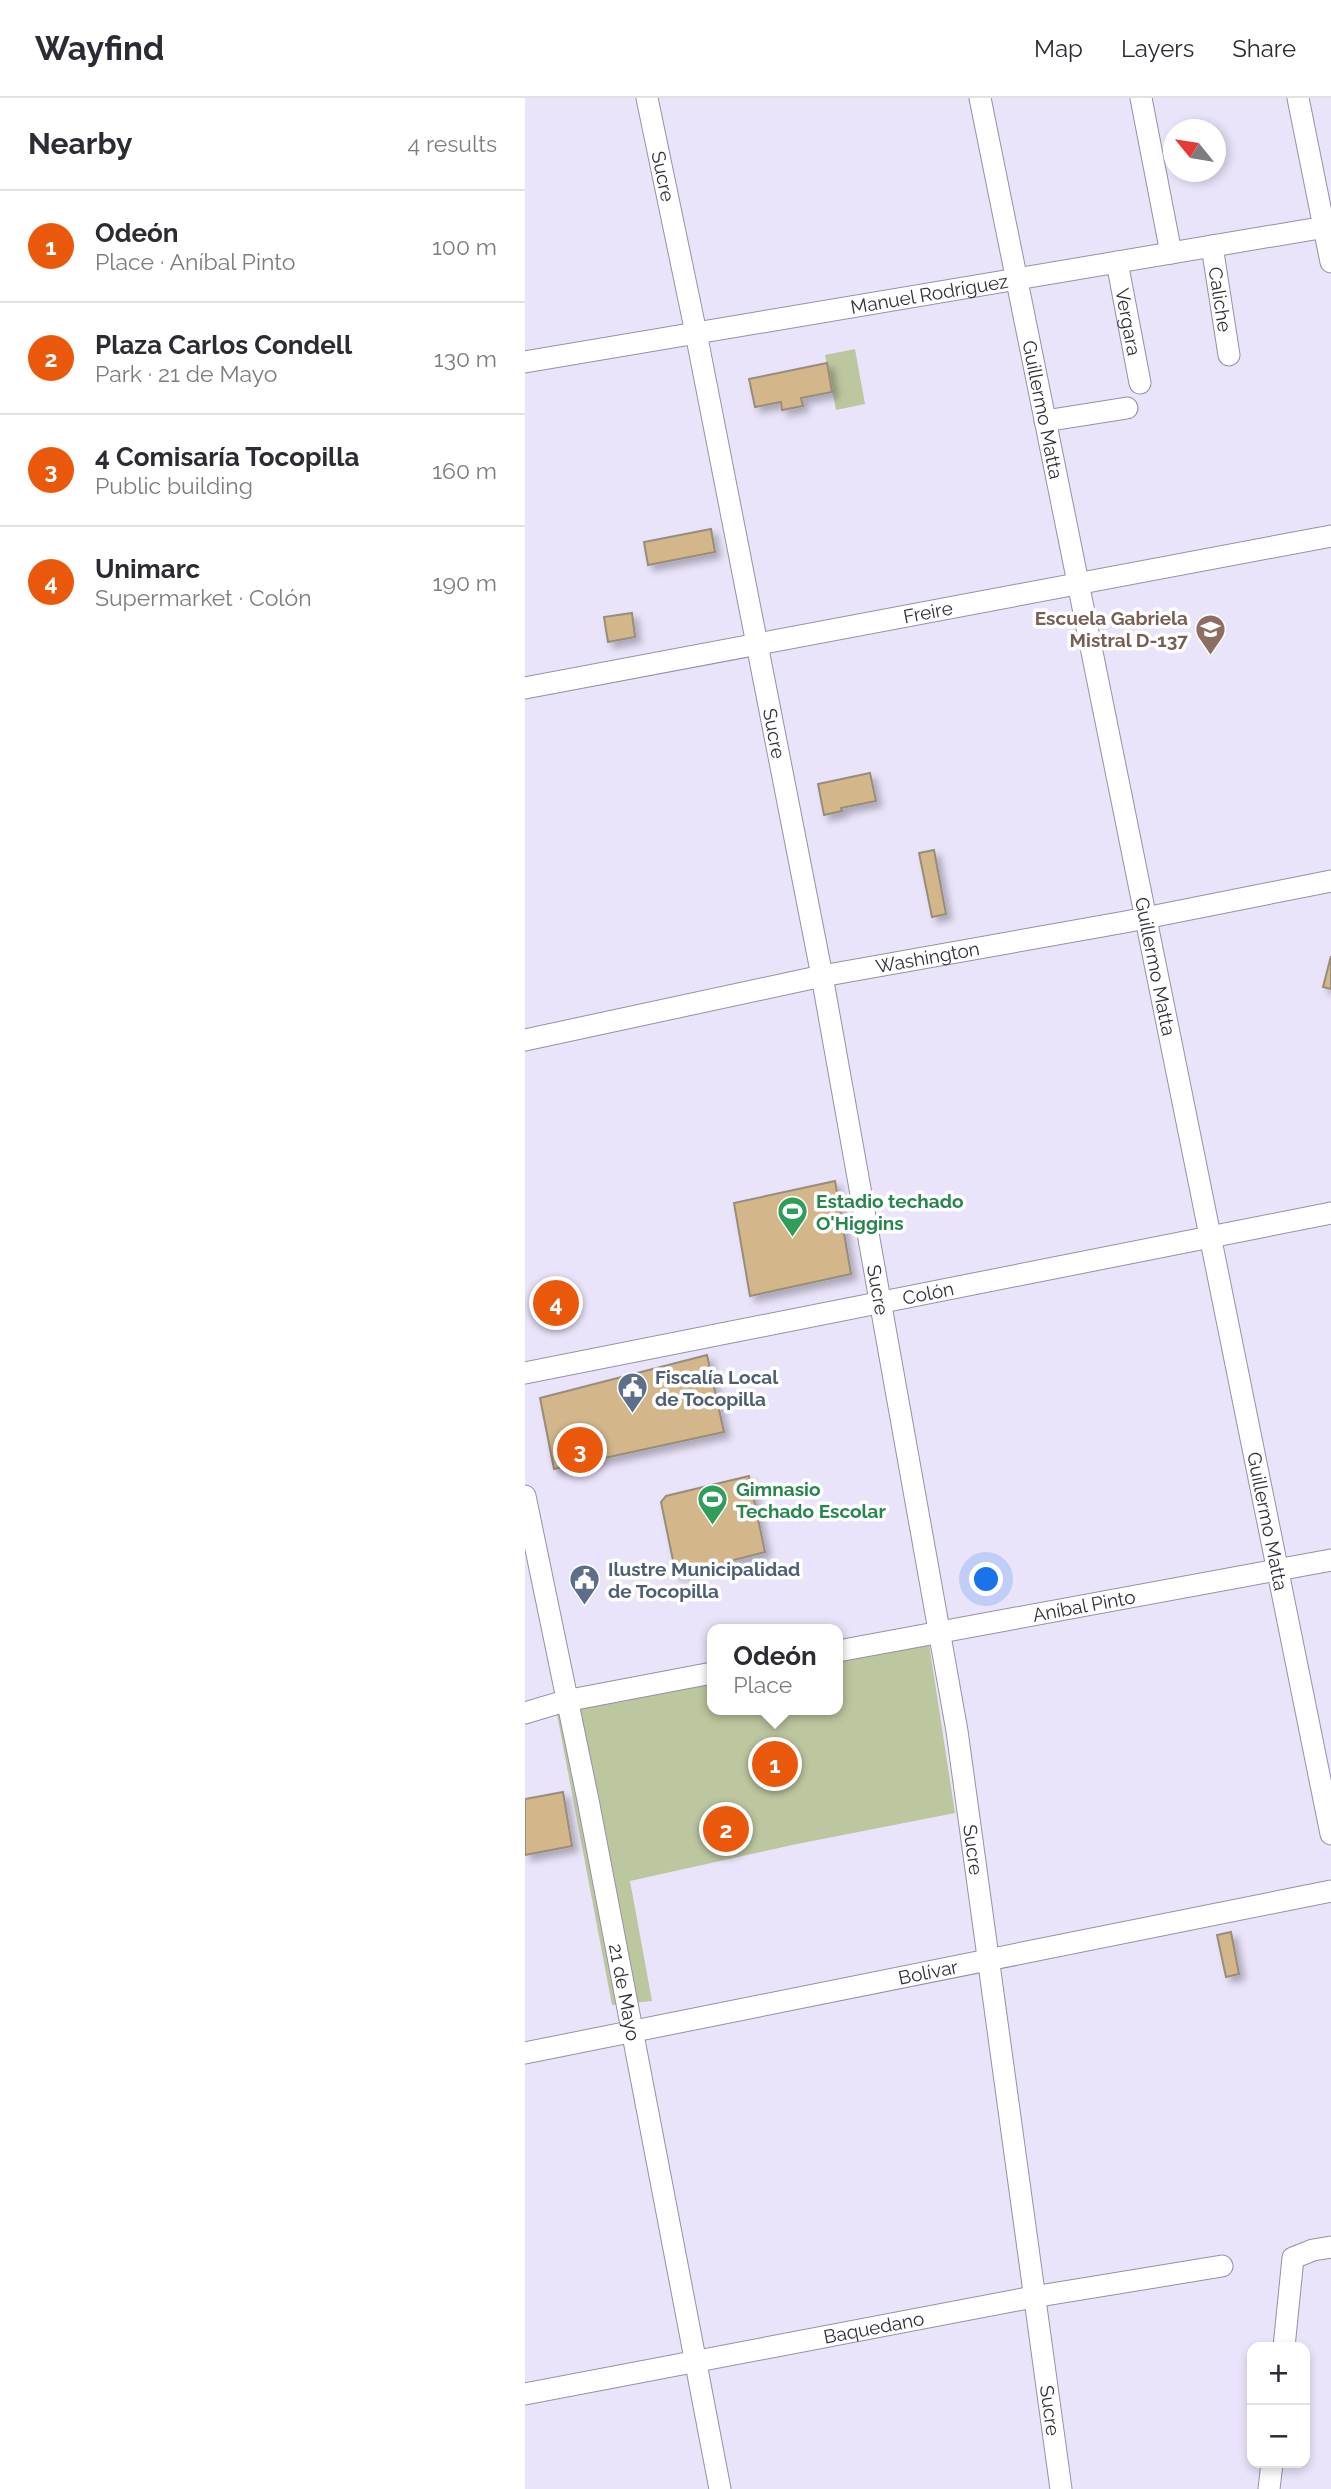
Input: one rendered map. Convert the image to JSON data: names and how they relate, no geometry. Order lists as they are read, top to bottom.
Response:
{
  "streets": {
    "street": [
      "Sucre",
      "Manuel Rodríguez",
      "Caliche",
      "Vergara",
      "Guillermo Matta",
      "Freire",
      "Washington",
      "Colón",
      "Aníbal Pinto",
      "Bolívar",
      "21 de Mayo",
      "Baquedano"
    ]
  },
  "crossings": [
    ["Sucre", "Manuel Rodríguez"],
    ["Sucre", "Freire"],
    ["Sucre", "Washington"],
    ["Sucre", "Colón"],
    ["Sucre", "Aníbal Pinto"],
    ["Sucre", "Bolívar"],
    ["Sucre", "Baquedano"],
    ["Manuel Rodríguez", "Caliche"],
    ["Manuel Rodríguez", "Vergara"],
    ["Manuel Rodríguez", "Guillermo Matta"],
    ["Guillermo Matta", "Freire"],
    ["Guillermo Matta", "Washington"],
    ["Guillermo Matta", "Colón"],
    ["Guillermo Matta", "Aníbal Pinto"],
    ["Bolívar", "21 de Mayo"],
    ["21 de Mayo", "Baquedano"]
  ],
  "places": {
    "school or university": ["Escuela Gabriela Mistral D-137"],
    "sports": ["Estadio techado O'Higgins", "Gimnasio Techado Escolar"],
    "public building": ["Fiscalía Local de Tocopilla", "Ilustre Municipalidad de Tocopilla"]
  },
  "north": "top left",
  "page": {
    "header": "Wayfind",
    "nav": ["Map", "Layers", "Share"],
    "heading": ["Nearby", "4 results"],
    "list": [
      {
        "mark": "1",
        "name": "Odeón",
        "note": "Place · Aníbal Pinto",
        "value": "100 m"
      },
      {
        "mark": "2",
        "name": "Plaza Carlos Condell",
        "note": "Park · 21 de Mayo",
        "value": "130 m"
      },
      {
        "mark": "3",
        "name": "4 Comisaría Tocopilla",
        "note": "Public building",
        "value": "160 m"
      },
      {
        "mark": "4",
        "name": "Unimarc",
        "note": "Supermarket · Colón",
        "value": "190 m"
      }
    ],
    "pins": [
      "4",
      "3",
      "1",
      "2"
    ],
    "popup": ["Odeón", "Place"],
    "map_buttons": ["+", "−"]
  }
}
